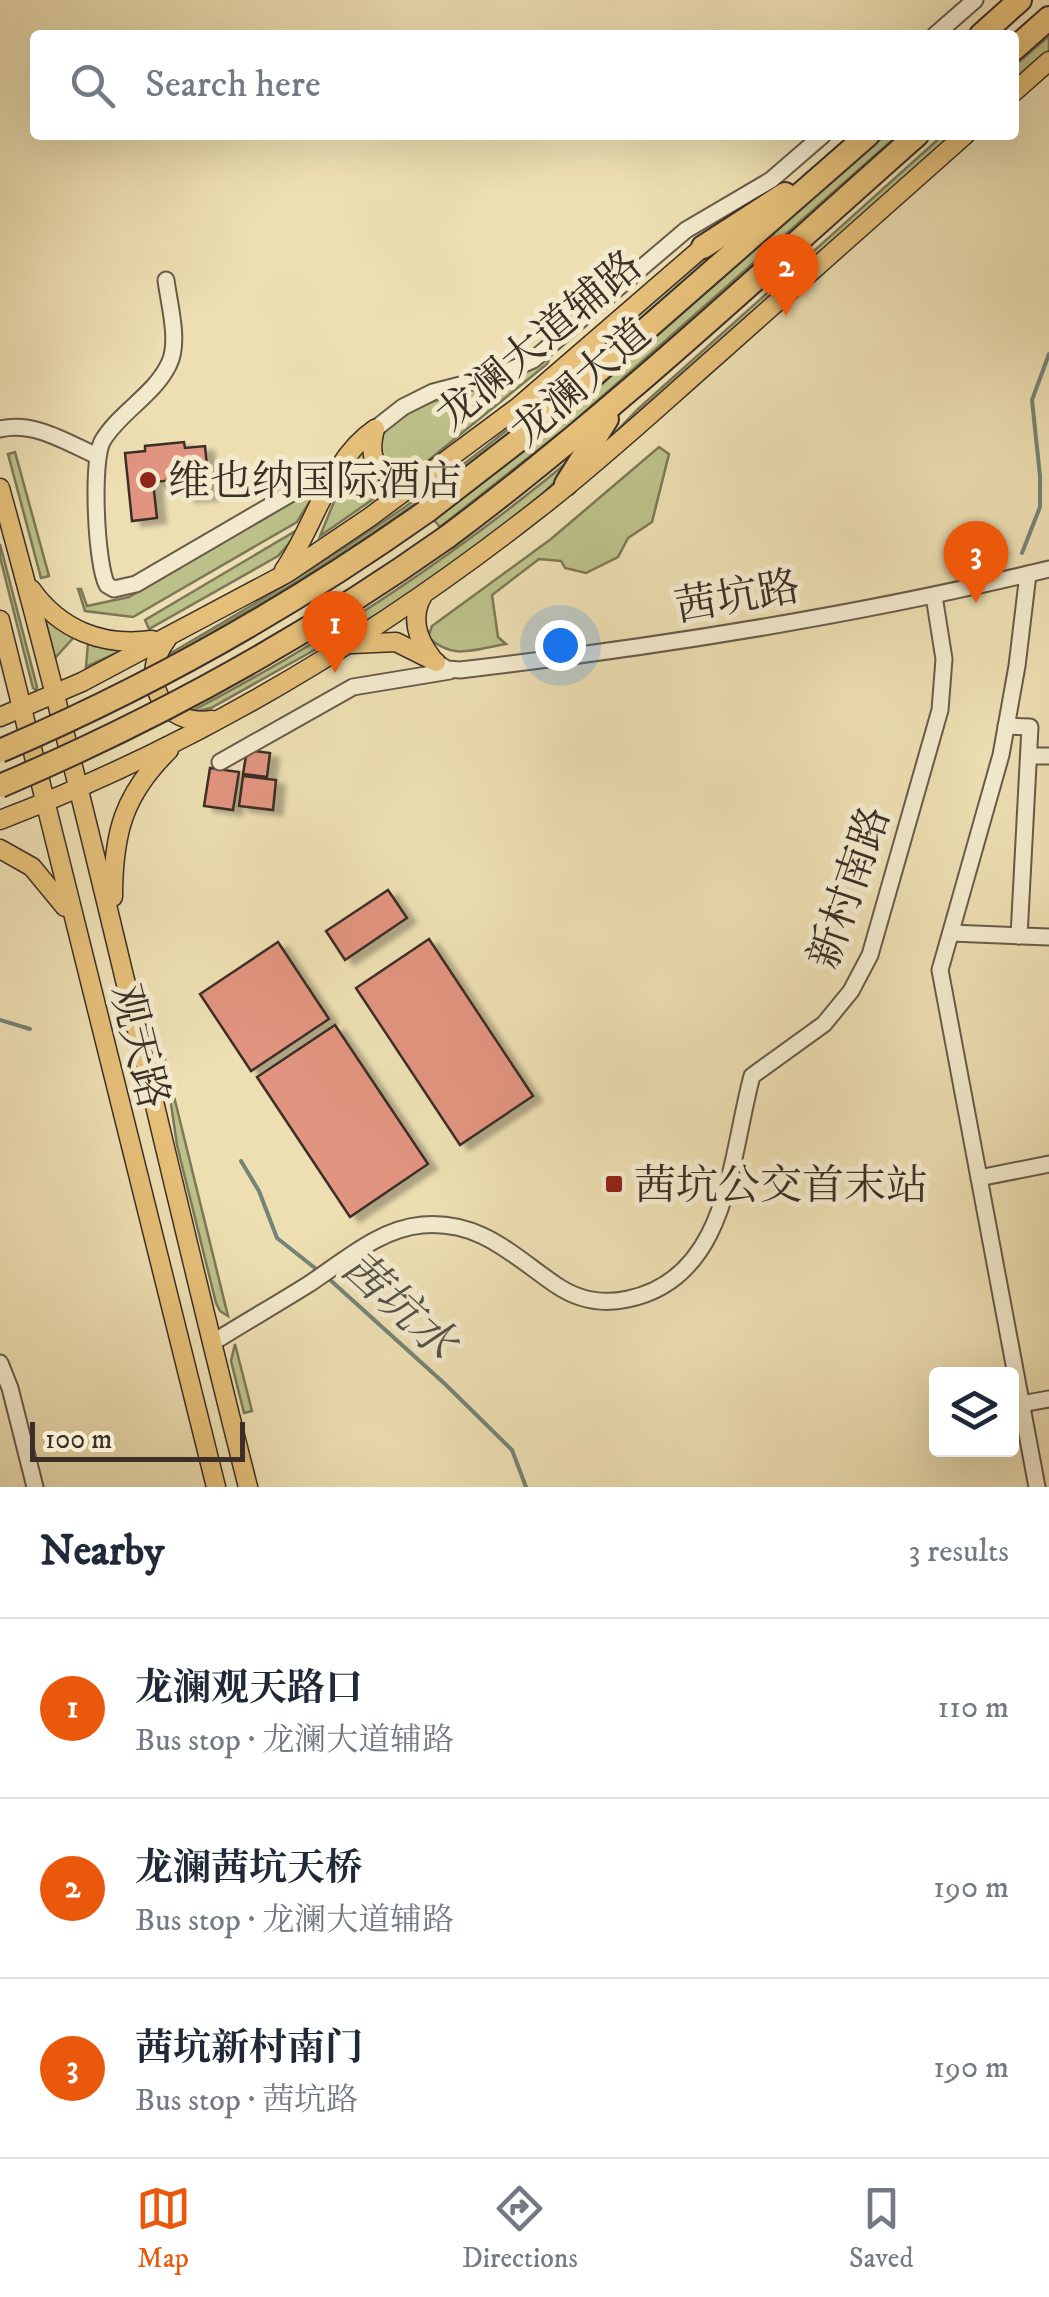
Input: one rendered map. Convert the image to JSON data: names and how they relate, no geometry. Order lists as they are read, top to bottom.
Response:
{
  "streets": {
    "highway": ["龙澜大道"],
    "main road": ["龙澜大道辅路", "观天路"],
    "street": ["茜坑路", "新村南路"]
  },
  "crossings": [
    ["龙澜大道辅路", "观天路"],
    ["茜坑路", "新村南路"],
    ["新村南路", "观天路"]
  ],
  "water": ["茜坑水"],
  "places": {
    "other": ["维也纳国际酒店"],
    "transit": ["茜坑公交首末站"]
  },
  "scale_bar": "100 m",
  "page": {
    "search": "Search here",
    "pins": ["2", "3", "1"],
    "scale": "100 m",
    "heading": ["Nearby", "3 results"],
    "list": [
      {
        "mark": "1",
        "name": "龙澜观天路口",
        "note": "Bus stop · 龙澜大道辅路",
        "value": "110 m"
      },
      {
        "mark": "2",
        "name": "龙澜茜坑天桥",
        "note": "Bus stop · 龙澜大道辅路",
        "value": "190 m"
      },
      {
        "mark": "3",
        "name": "茜坑新村南门",
        "note": "Bus stop · 茜坑路",
        "value": "190 m"
      }
    ],
    "nav": ["Map", "Directions", "Saved"]
  }
}
